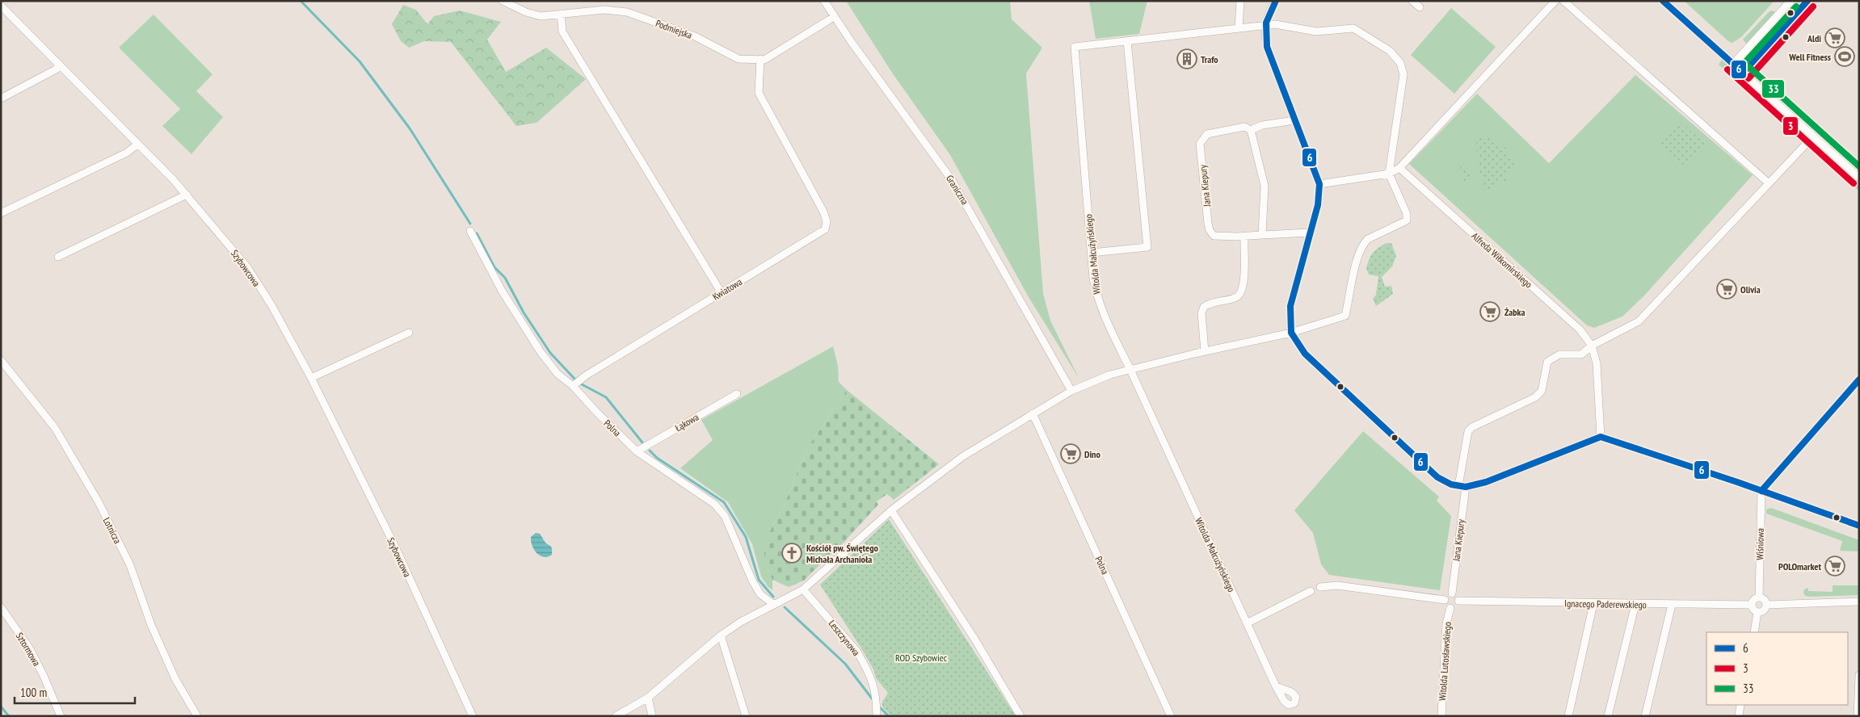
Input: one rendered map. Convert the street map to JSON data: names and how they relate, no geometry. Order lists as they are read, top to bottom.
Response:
{
  "streets": {
    "street": [
      "Podmiejska",
      "Jana Kiepury",
      "Graniczna",
      "Witolda Małcużyńskiego",
      "Alfreda Wiłkomirskiego",
      "Szybowcowa",
      "Kwiatowa",
      "Łąkowa",
      "Polna",
      "Lotnicza",
      "Wiśniowa",
      "Ignacego Paderewskiego",
      "Leszczynowa",
      "Sztormowa",
      "Witolda Lutosławskiego"
    ]
  },
  "crossings": [
    ["Podmiejska", "Graniczna"],
    ["Podmiejska", "Kwiatowa"],
    ["Jana Kiepury", "Alfreda Wiłkomirskiego"],
    ["Jana Kiepury", "Ignacego Paderewskiego"],
    ["Jana Kiepury", "Witolda Lutosławskiego"],
    ["Kwiatowa", "Polna"],
    ["Łąkowa", "Polna"],
    ["Wiśniowa", "Ignacego Paderewskiego"],
    ["Ignacego Paderewskiego", "Witolda Lutosławskiego"]
  ],
  "parks": ["ROD Szybowiec"],
  "places": {
    "supermarket": [
      "Aldi",
      "Olivia",
      "Żabka",
      "Dino",
      "POLOmarket"
    ],
    "sports": ["Well Fitness"],
    "building": ["Trafo"],
    "church": ["Kościół pw. Świętego Michała Archanioła"]
  },
  "lines": ["transit line 6", "transit line 3", "transit line 33"],
  "legend": ["6", "3", "33"],
  "scale_bar": "100 m"
}
